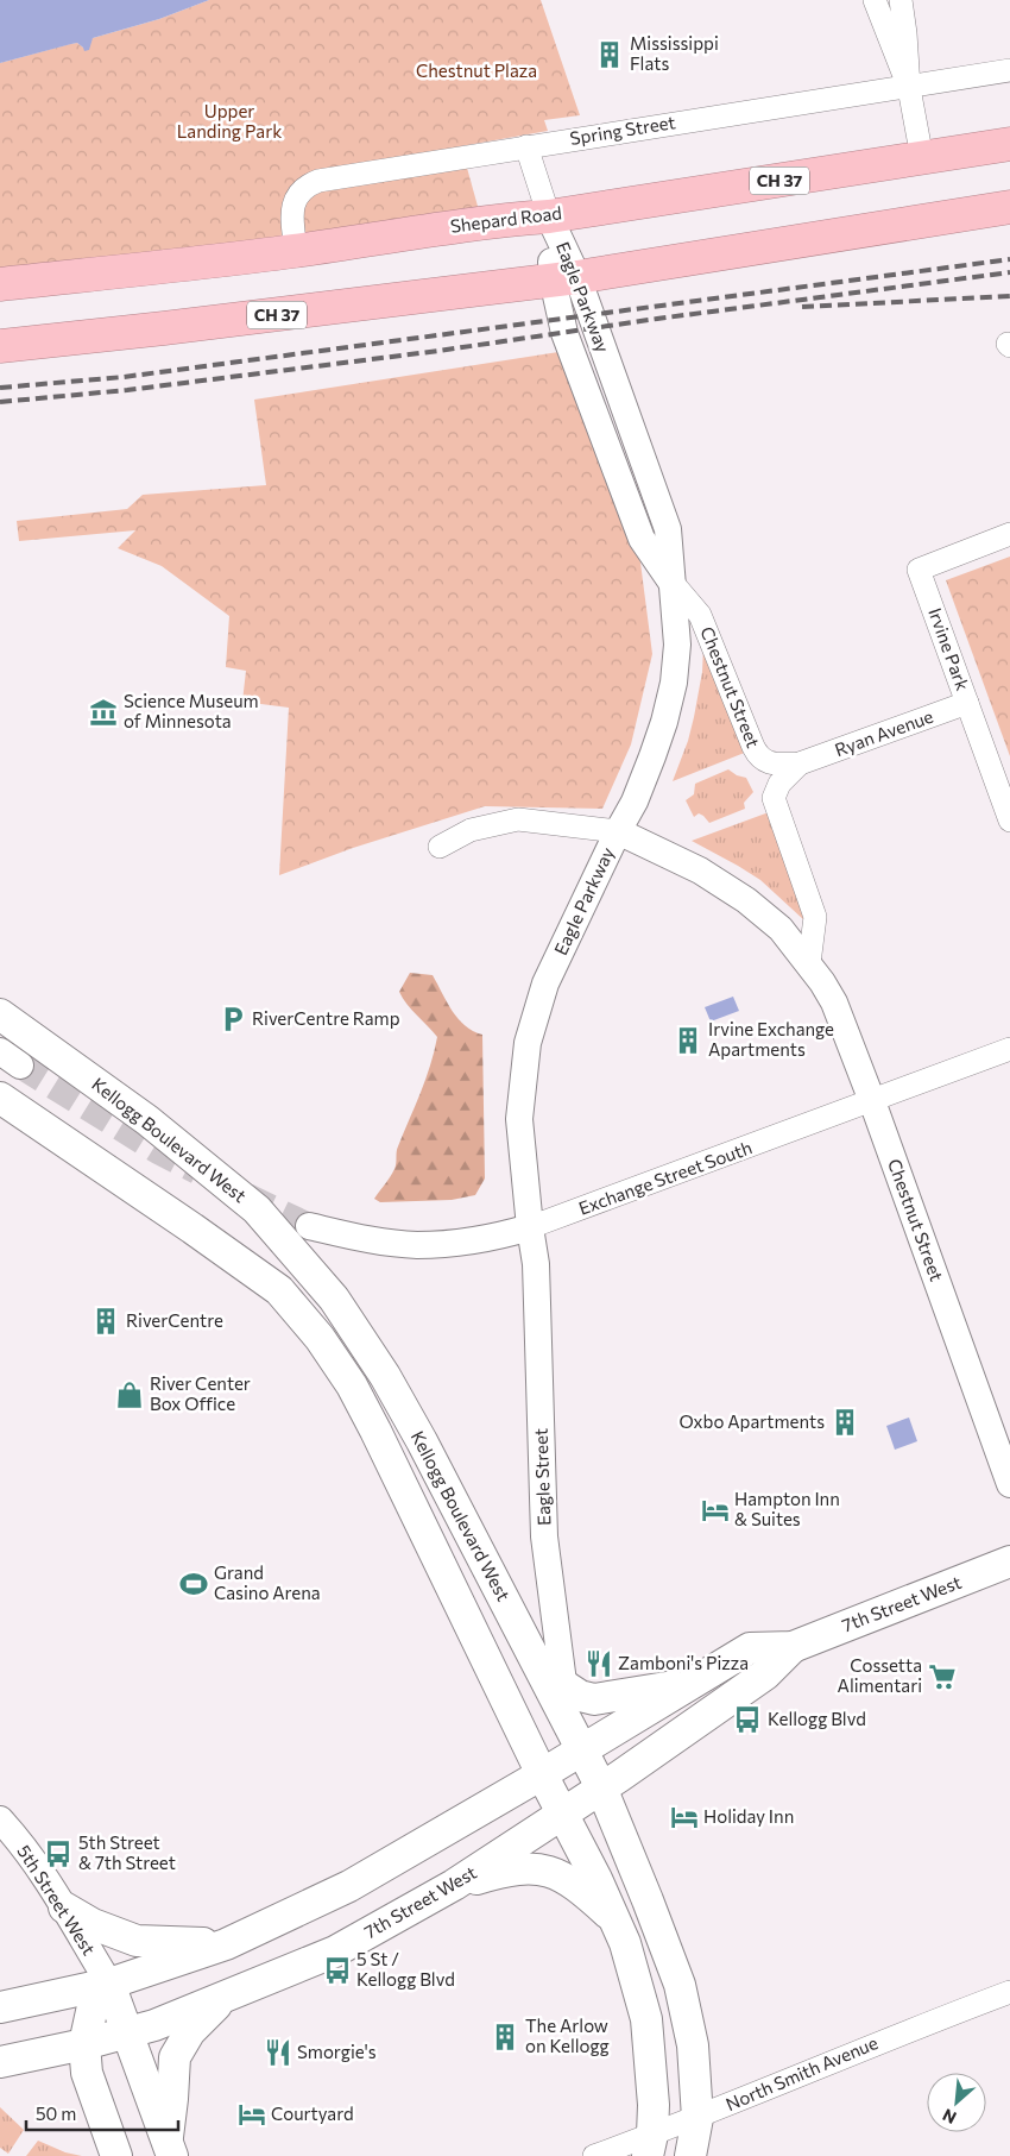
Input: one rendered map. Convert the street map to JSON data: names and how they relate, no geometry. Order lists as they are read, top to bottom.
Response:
{
  "streets": {
    "highway": ["CH 37", "Shepard Road"],
    "main road": ["Kellogg Boulevard West", "7th Street West"],
    "street": [
      "Spring Street",
      "Eagle Parkway",
      "Irvine Park",
      "Chestnut Street",
      "Ryan Avenue",
      "Exchange Street South",
      "Eagle Street",
      "5th Street West",
      "North Smith Avenue"
    ]
  },
  "crossings": [
    ["Spring Street", "Shepard Road"],
    ["CH 37", "Eagle Parkway"],
    ["Shepard Road", "Eagle Parkway"],
    ["Eagle Parkway", "Chestnut Street"],
    ["Eagle Parkway", "Exchange Street South"],
    ["Eagle Parkway", "Eagle Street"],
    ["Irvine Park", "Ryan Avenue"],
    ["Chestnut Street", "Ryan Avenue"],
    ["Chestnut Street", "Exchange Street South"],
    ["Kellogg Boulevard West", "Eagle Street"],
    ["Kellogg Boulevard West", "7th Street West"],
    ["Kellogg Boulevard West", "North Smith Avenue"],
    ["Exchange Street South", "Eagle Street"],
    ["7th Street West", "5th Street West"]
  ],
  "parks": ["Chestnut Plaza", "Upper Landing Park"],
  "places": {
    "building": [
      "Mississippi Flats",
      "Irvine Exchange Apartments",
      "RiverCentre",
      "Oxbo Apartments",
      "The Arlow on Kellogg"
    ],
    "museum": ["Science Museum of Minnesota"],
    "parking": ["RiverCentre Ramp"],
    "shop": ["River Center Box Office"],
    "hotel": ["Hampton Inn & Suites", "Holiday Inn", "Courtyard"],
    "sports": ["Grand Casino Arena"],
    "restaurant": ["Zamboni's Pizza", "Smorgie's"],
    "supermarket": ["Cossetta Alimentari"],
    "bus stop": ["Kellogg Blvd", "5th Street & 7th Street", "5 St / Kellogg Blvd"]
  },
  "scale_bar": "50 m",
  "north": "bottom left"
}
